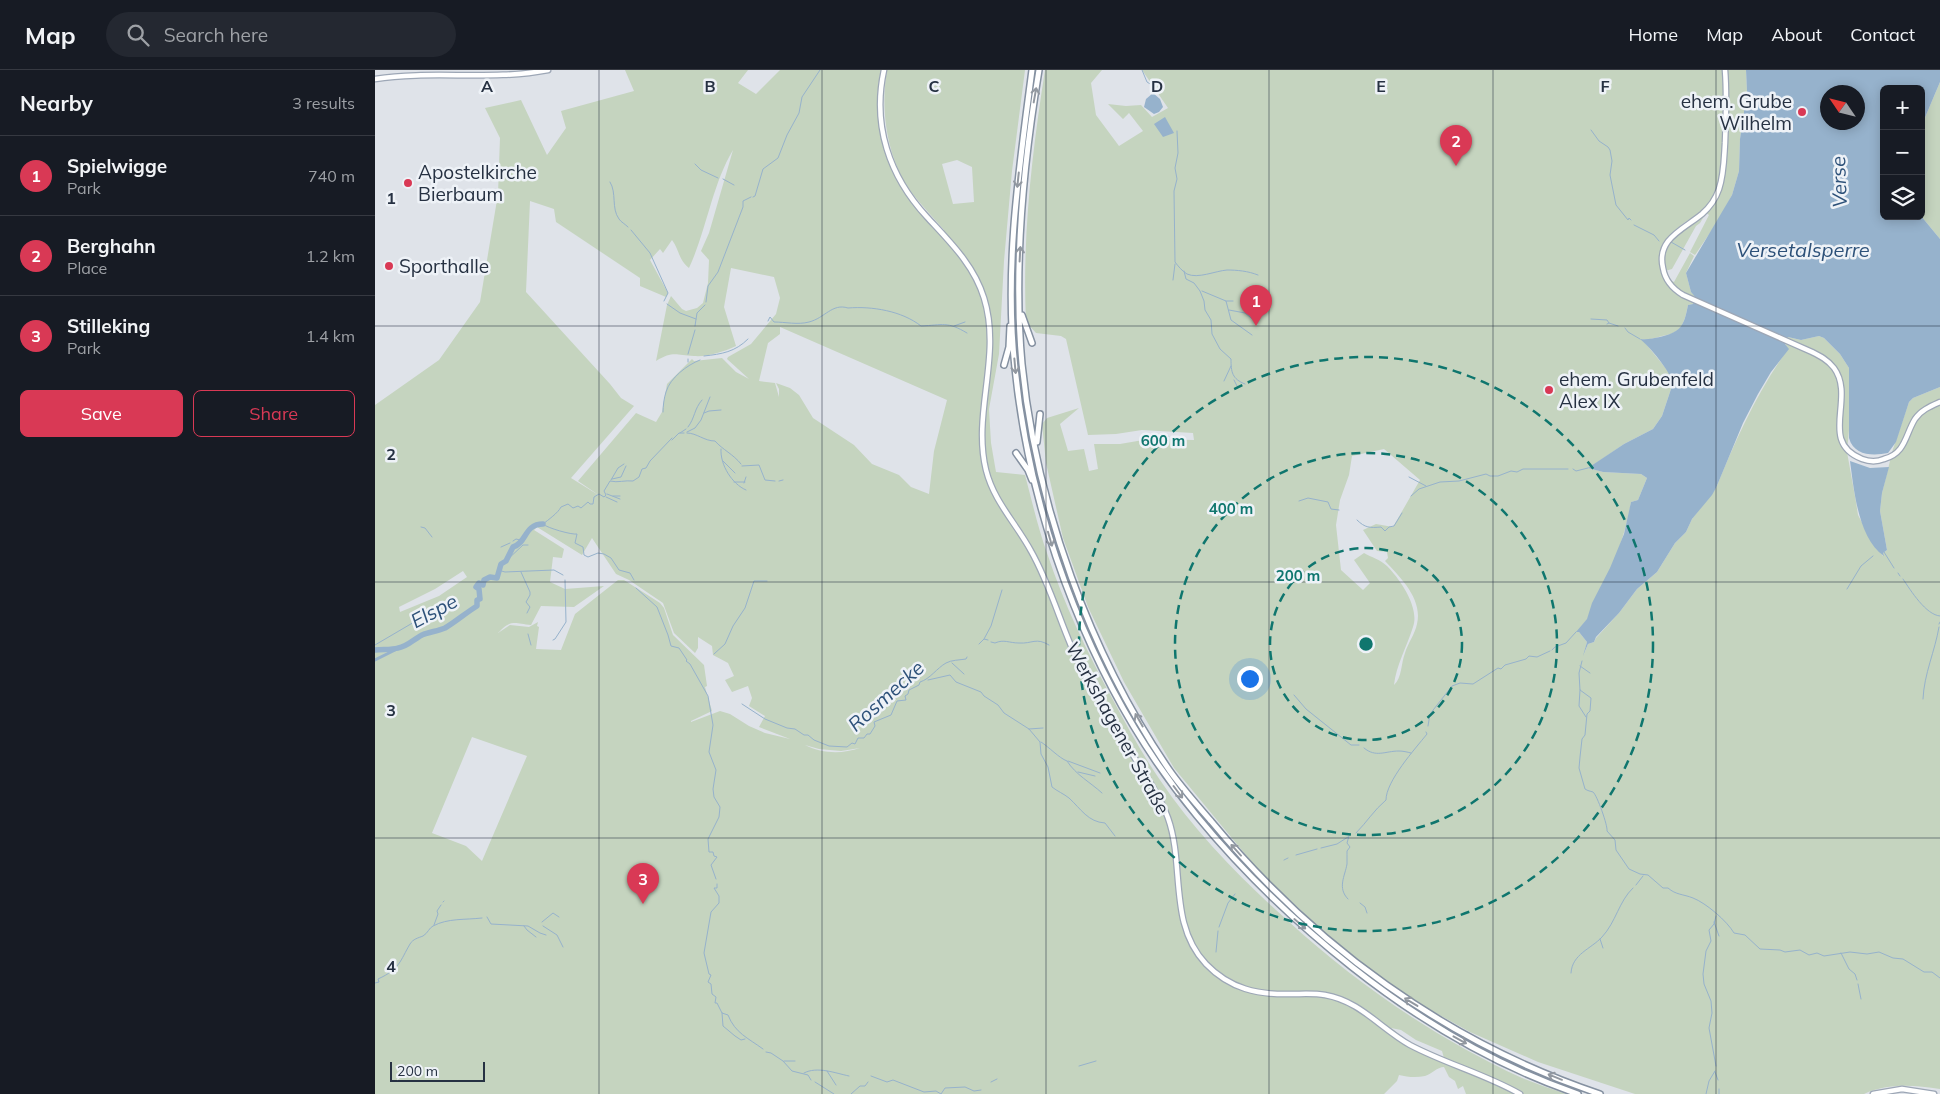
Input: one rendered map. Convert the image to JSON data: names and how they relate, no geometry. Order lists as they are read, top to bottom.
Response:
{
  "streets": {
    "main road": ["Werkshagener Straße"]
  },
  "water": [
    "Verse",
    "Versetalsperre",
    "Elspe",
    "Rosmecke"
  ],
  "places": [
    "ehem. Grube Wilhelm",
    "Apostelkirche Bierbaum",
    "Sporthalle",
    "ehem. Grubenfeld Alex IX"
  ],
  "scale_bar": "200 m",
  "north": "top left",
  "page": {
    "header": "Map",
    "search": "Search here",
    "nav": [
      "Home",
      "Map",
      "About",
      "Contact"
    ],
    "heading": ["Nearby", "3 results"],
    "map_buttons": ["+", "−"],
    "pins": ["2", "1", "3"],
    "list": [
      {
        "mark": "1",
        "name": "Spielwigge",
        "note": "Park",
        "value": "740 m"
      },
      {
        "mark": "2",
        "name": "Berghahn",
        "note": "Place",
        "value": "1.2 km"
      },
      {
        "mark": "3",
        "name": "Stilleking",
        "note": "Park",
        "value": "1.4 km"
      }
    ],
    "buttons": ["Save", "Share"],
    "scale": "200 m"
  },
  "grid": {
    "columns": [
      "A",
      "B",
      "C",
      "D",
      "E",
      "F"
    ],
    "rows": [
      "1",
      "2",
      "3",
      "4"
    ]
  },
  "rings": ["600 m", "400 m", "200 m"]
}
